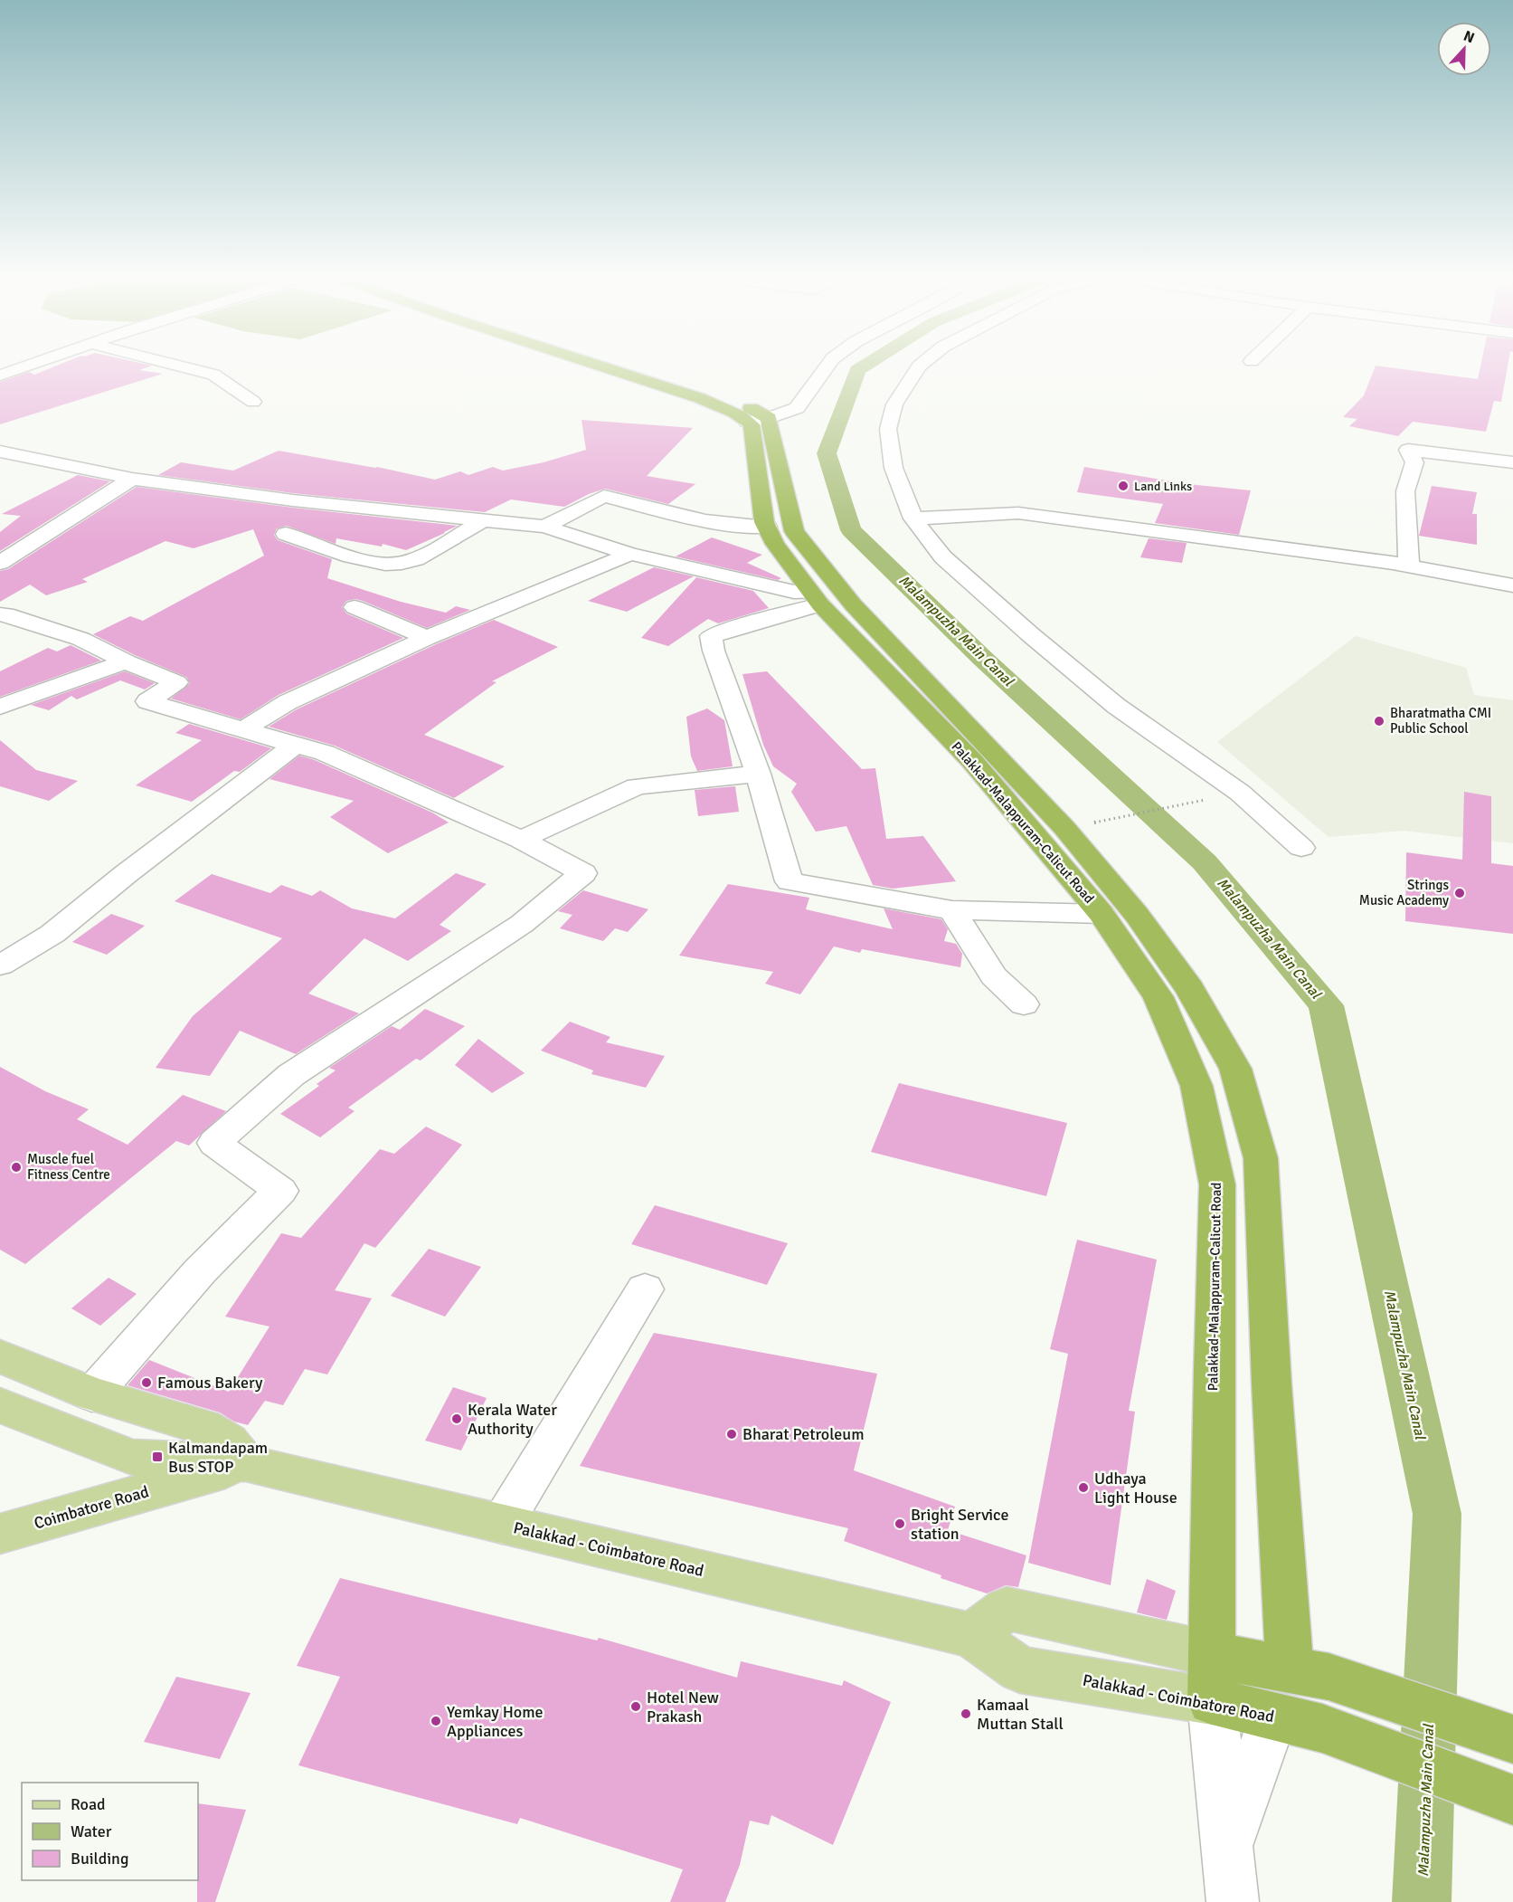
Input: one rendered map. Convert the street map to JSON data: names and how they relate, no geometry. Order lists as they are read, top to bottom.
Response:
{
  "streets": {
    "highway": ["Palakkad-Malappuram-Calicut Road", "Palakkad - Coimbatore Road"],
    "main road": ["Coimbatore Road"]
  },
  "crossings": [
    ["Palakkad-Malappuram-Calicut Road", "Palakkad - Coimbatore Road"],
    ["Coimbatore Road", "Palakkad - Coimbatore Road"]
  ],
  "water": ["Malampuzha Main Canal"],
  "places": {
    "other": [
      "Land Links",
      "Bharatmatha CMI Public School",
      "Strings Music Academy",
      "Muscle fuel Fitness Centre",
      "Famous Bakery",
      "Kerala Water Authority",
      "Bharat Petroleum",
      "Udhaya Light House",
      "Bright Service station",
      "Hotel New Prakash",
      "Kamaal Muttan Stall",
      "Yemkay Home Appliances"
    ],
    "transit": ["Kalmandapam Bus STOP"]
  },
  "legend": ["Road", "Water", "Building"],
  "north": "top"
}
